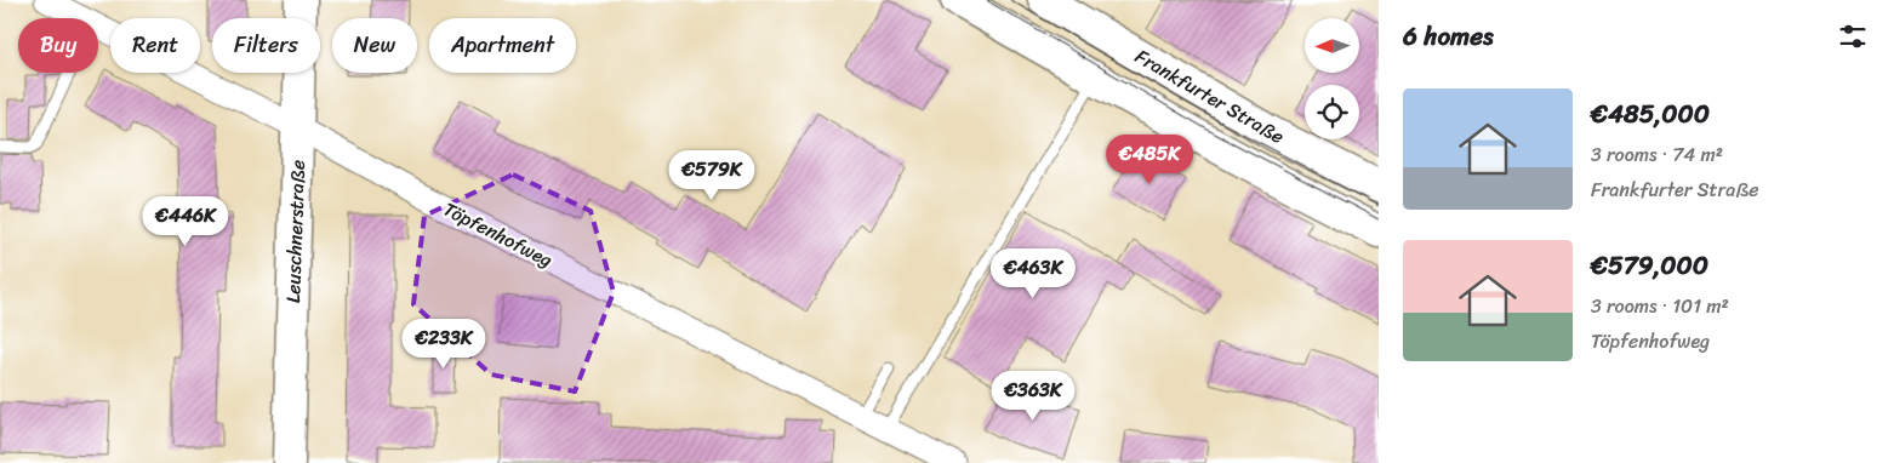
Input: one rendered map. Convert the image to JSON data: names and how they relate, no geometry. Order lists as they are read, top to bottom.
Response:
{
  "streets": {
    "main road": ["Frankfurter Straße", "Leuschnerstraße"],
    "street": ["Töpfenhofweg"]
  },
  "crossings": [
    ["Leuschnerstraße", "Töpfenhofweg"]
  ],
  "north": "left",
  "page": {
    "heading": "6 homes",
    "chip": [
      "Buy",
      "Rent",
      "Filters",
      "New",
      "Apartment"
    ],
    "list": [
      {
        "name": "€485,000",
        "note": "3 rooms · 74 m² · Frankfurter Straße"
      },
      {
        "name": "€579,000",
        "note": "3 rooms · 101 m² · Töpfenhofweg"
      }
    ],
    "price": [
      "€485K",
      "€579K",
      "€446K",
      "€463K",
      "€233K",
      "€363K"
    ]
  }
}
